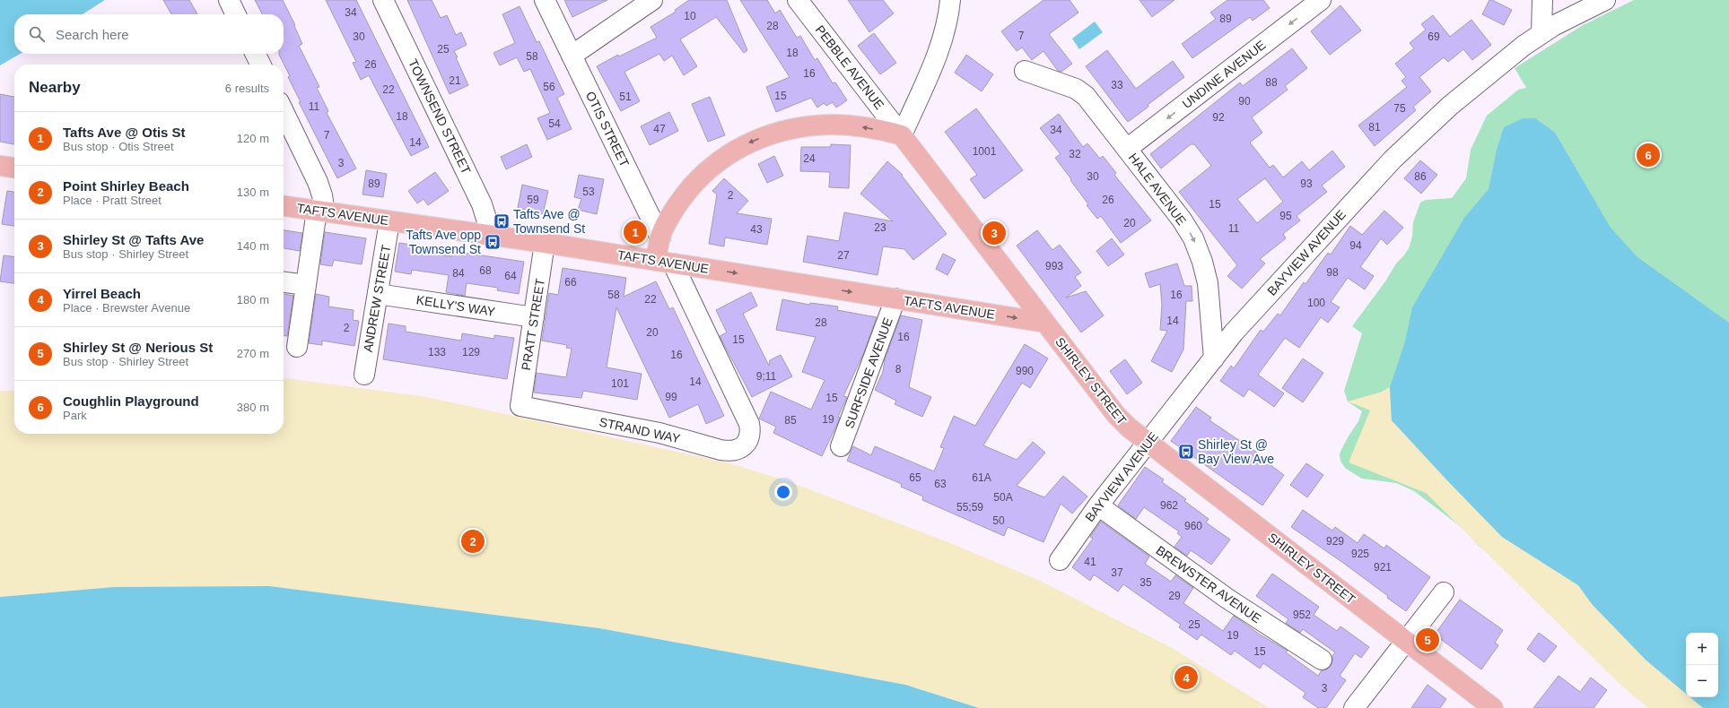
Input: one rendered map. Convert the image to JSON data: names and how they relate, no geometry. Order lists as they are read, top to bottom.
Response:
{
  "streets": {
    "main road": ["TAFTS AVENUE", "SHIRLEY STREET"],
    "street": [
      "PEBBLE AVENUE",
      "UNDINE AVENUE",
      "TOWNSEND STREET",
      "OTIS STREET",
      "HALE AVENUE",
      "BAYVIEW AVENUE",
      "ANDREW STREET",
      "KELLY'S WAY",
      "PRATT STREET",
      "SURFSIDE AVENUE",
      "STRAND WAY",
      "BREWSTER AVENUE"
    ]
  },
  "crossings": [
    ["PEBBLE AVENUE", "SHIRLEY STREET"],
    ["UNDINE AVENUE", "HALE AVENUE"],
    ["TOWNSEND STREET", "TAFTS AVENUE"],
    ["HALE AVENUE", "BAYVIEW AVENUE"],
    ["TAFTS AVENUE", "ANDREW STREET"],
    ["TAFTS AVENUE", "PRATT STREET"],
    ["TAFTS AVENUE", "SURFSIDE AVENUE"],
    ["TAFTS AVENUE", "SHIRLEY STREET"],
    ["TAFTS AVENUE", "STRAND WAY"],
    ["BAYVIEW AVENUE", "SHIRLEY STREET"],
    ["BAYVIEW AVENUE", "BREWSTER AVENUE"],
    ["ANDREW STREET", "KELLY'S WAY"],
    ["KELLY'S WAY", "PRATT STREET"],
    ["PRATT STREET", "STRAND WAY"]
  ],
  "one_way": ["UNDINE AVENUE", "HALE AVENUE", "TAFTS AVENUE"],
  "places": {
    "bus stop": ["Tafts Ave @ Townsend St", "Tafts Ave opp Townsend St", "Shirley St @ Bay View Ave"]
  },
  "house_numbers": [
    "34",
    "10",
    "89",
    "28",
    "7",
    "30",
    "69",
    "25",
    "18",
    "58",
    "26",
    "16",
    "21",
    "88",
    "33",
    "56",
    "22",
    "15",
    "51",
    "90",
    "11",
    "75",
    "18",
    "92",
    "54",
    "81",
    "47",
    "34",
    "7",
    "14",
    "1001",
    "32",
    "24",
    "3",
    "30",
    "86",
    "89",
    "93",
    "53",
    "2",
    "59",
    "26",
    "15",
    "95",
    "20",
    "23",
    "11",
    "43",
    "94",
    "27",
    "993",
    "68",
    "98",
    "84",
    "64",
    "66",
    "58",
    "16",
    "22",
    "100",
    "14",
    "28",
    "2",
    "20",
    "16",
    "15",
    "133",
    "129",
    "16",
    "8",
    "990",
    "9;11",
    "14",
    "101",
    "99",
    "15",
    "19",
    "85",
    "65",
    "61A",
    "63",
    "50A",
    "962",
    "55;59",
    "50",
    "960",
    "929",
    "925",
    "41",
    "921",
    "37",
    "35",
    "29",
    "952",
    "25",
    "19",
    "15",
    "3"
  ],
  "page": {
    "search": "Search here",
    "heading": ["Nearby", "6 results"],
    "list": [
      {
        "mark": "1",
        "name": "Tafts Ave @ Otis St",
        "note": "Bus stop · Otis Street",
        "value": "120 m"
      },
      {
        "mark": "2",
        "name": "Point Shirley Beach",
        "note": "Place · Pratt Street",
        "value": "130 m"
      },
      {
        "mark": "3",
        "name": "Shirley St @ Tafts Ave",
        "note": "Bus stop · Shirley Street",
        "value": "140 m"
      },
      {
        "mark": "4",
        "name": "Yirrel Beach",
        "note": "Place · Brewster Avenue",
        "value": "180 m"
      },
      {
        "mark": "5",
        "name": "Shirley St @ Nerious St",
        "note": "Bus stop · Shirley Street",
        "value": "270 m"
      },
      {
        "mark": "6",
        "name": "Coughlin Playground",
        "note": "Park",
        "value": "380 m"
      }
    ],
    "pins": [
      "6",
      "1",
      "3",
      "2",
      "5",
      "4"
    ],
    "map_buttons": ["+", "−"]
  }
}
